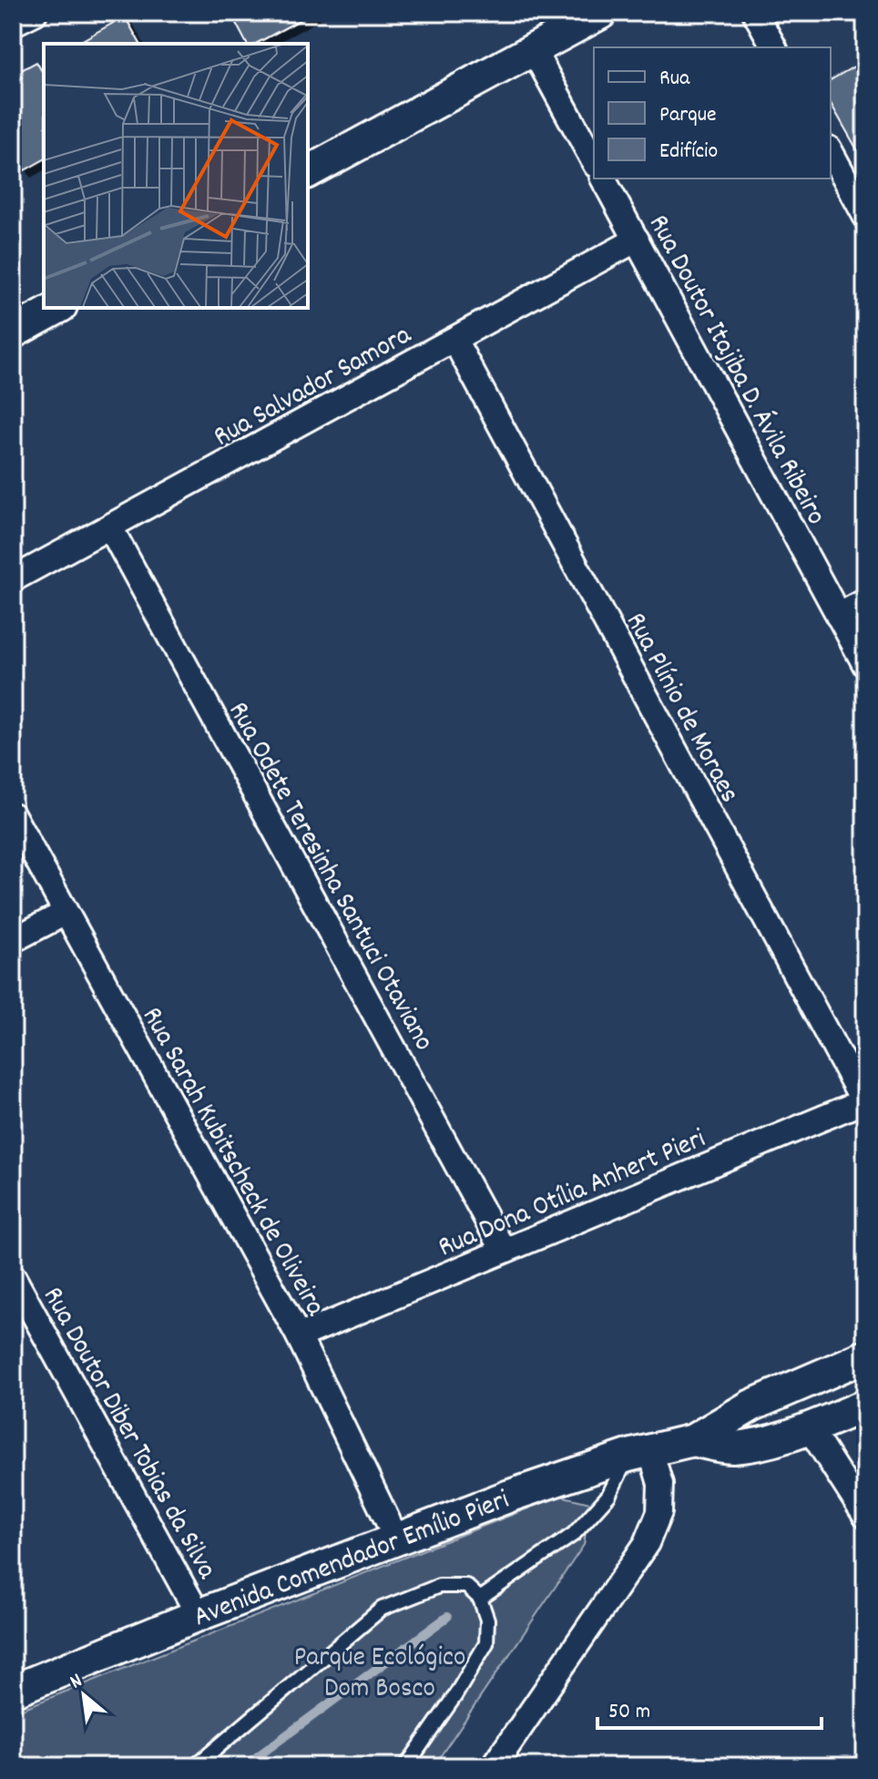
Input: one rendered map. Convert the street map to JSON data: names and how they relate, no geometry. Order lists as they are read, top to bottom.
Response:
{
  "streets": {
    "street": [
      "Rua Doutor Itajiba D. Ávila Ribeiro",
      "Rua Salvador Samora",
      "Rua Plínio de Moraes",
      "Rua Odete Teresinha Santuci Otaviano",
      "Rua Sarah Kubitscheck de Oliveira",
      "Rua Dona Otília Anhert Pieri",
      "Rua Doutor Diber Tobias da Silva",
      "Avenida Comendador Emílio Pieri"
    ]
  },
  "crossings": [
    ["Rua Doutor Itajiba D. Ávila Ribeiro", "Rua Salvador Samora"],
    ["Rua Salvador Samora", "Rua Plínio de Moraes"],
    ["Rua Salvador Samora", "Rua Odete Teresinha Santuci Otaviano"],
    ["Rua Plínio de Moraes", "Rua Dona Otília Anhert Pieri"],
    ["Rua Odete Teresinha Santuci Otaviano", "Rua Dona Otília Anhert Pieri"],
    ["Rua Sarah Kubitscheck de Oliveira", "Rua Dona Otília Anhert Pieri"],
    ["Rua Sarah Kubitscheck de Oliveira", "Avenida Comendador Emílio Pieri"],
    ["Rua Doutor Diber Tobias da Silva", "Avenida Comendador Emílio Pieri"]
  ],
  "parks": ["Parque Ecológico Dom Bosco"],
  "legend": ["Rua", "Parque", "Edifício"],
  "scale_bar": "50 m",
  "north": "top left"
}
